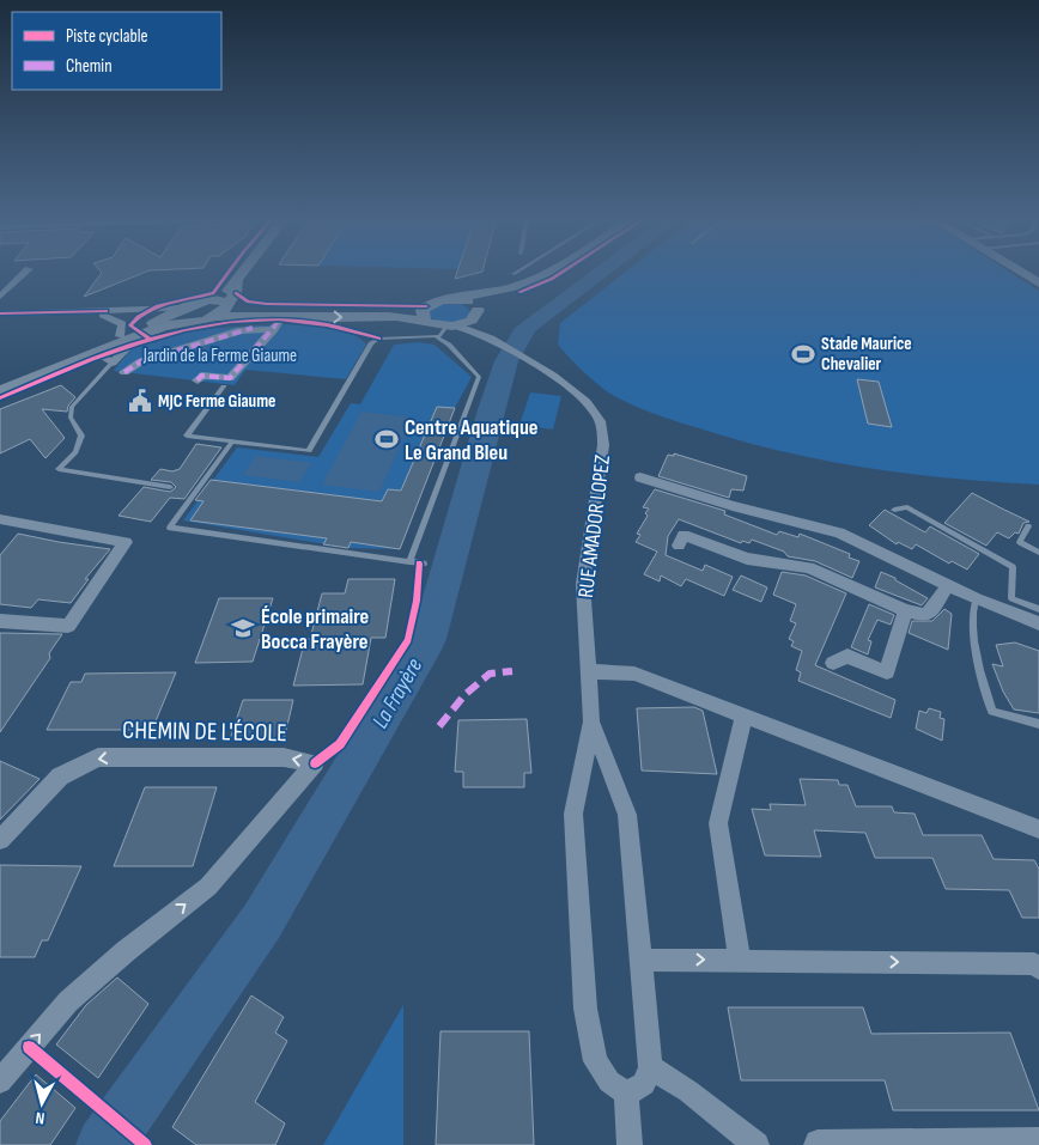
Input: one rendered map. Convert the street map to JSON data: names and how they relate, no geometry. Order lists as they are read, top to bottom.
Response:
{
  "streets": {
    "street": ["RUE AMADOR LOPEZ", "CHEMIN DE L'ÉCOLE"]
  },
  "water": ["La Frayère"],
  "parks": ["Jardin de la Ferme Giaume"],
  "places": {
    "sports": ["Stade Maurice Chevalier", "Centre Aquatique Le Grand Bleu"],
    "public building": ["MJC Ferme Giaume"],
    "school or university": ["École primaire Bocca Frayère"]
  },
  "legend": ["Piste cyclable", "Chemin"],
  "north": "bottom"
}
